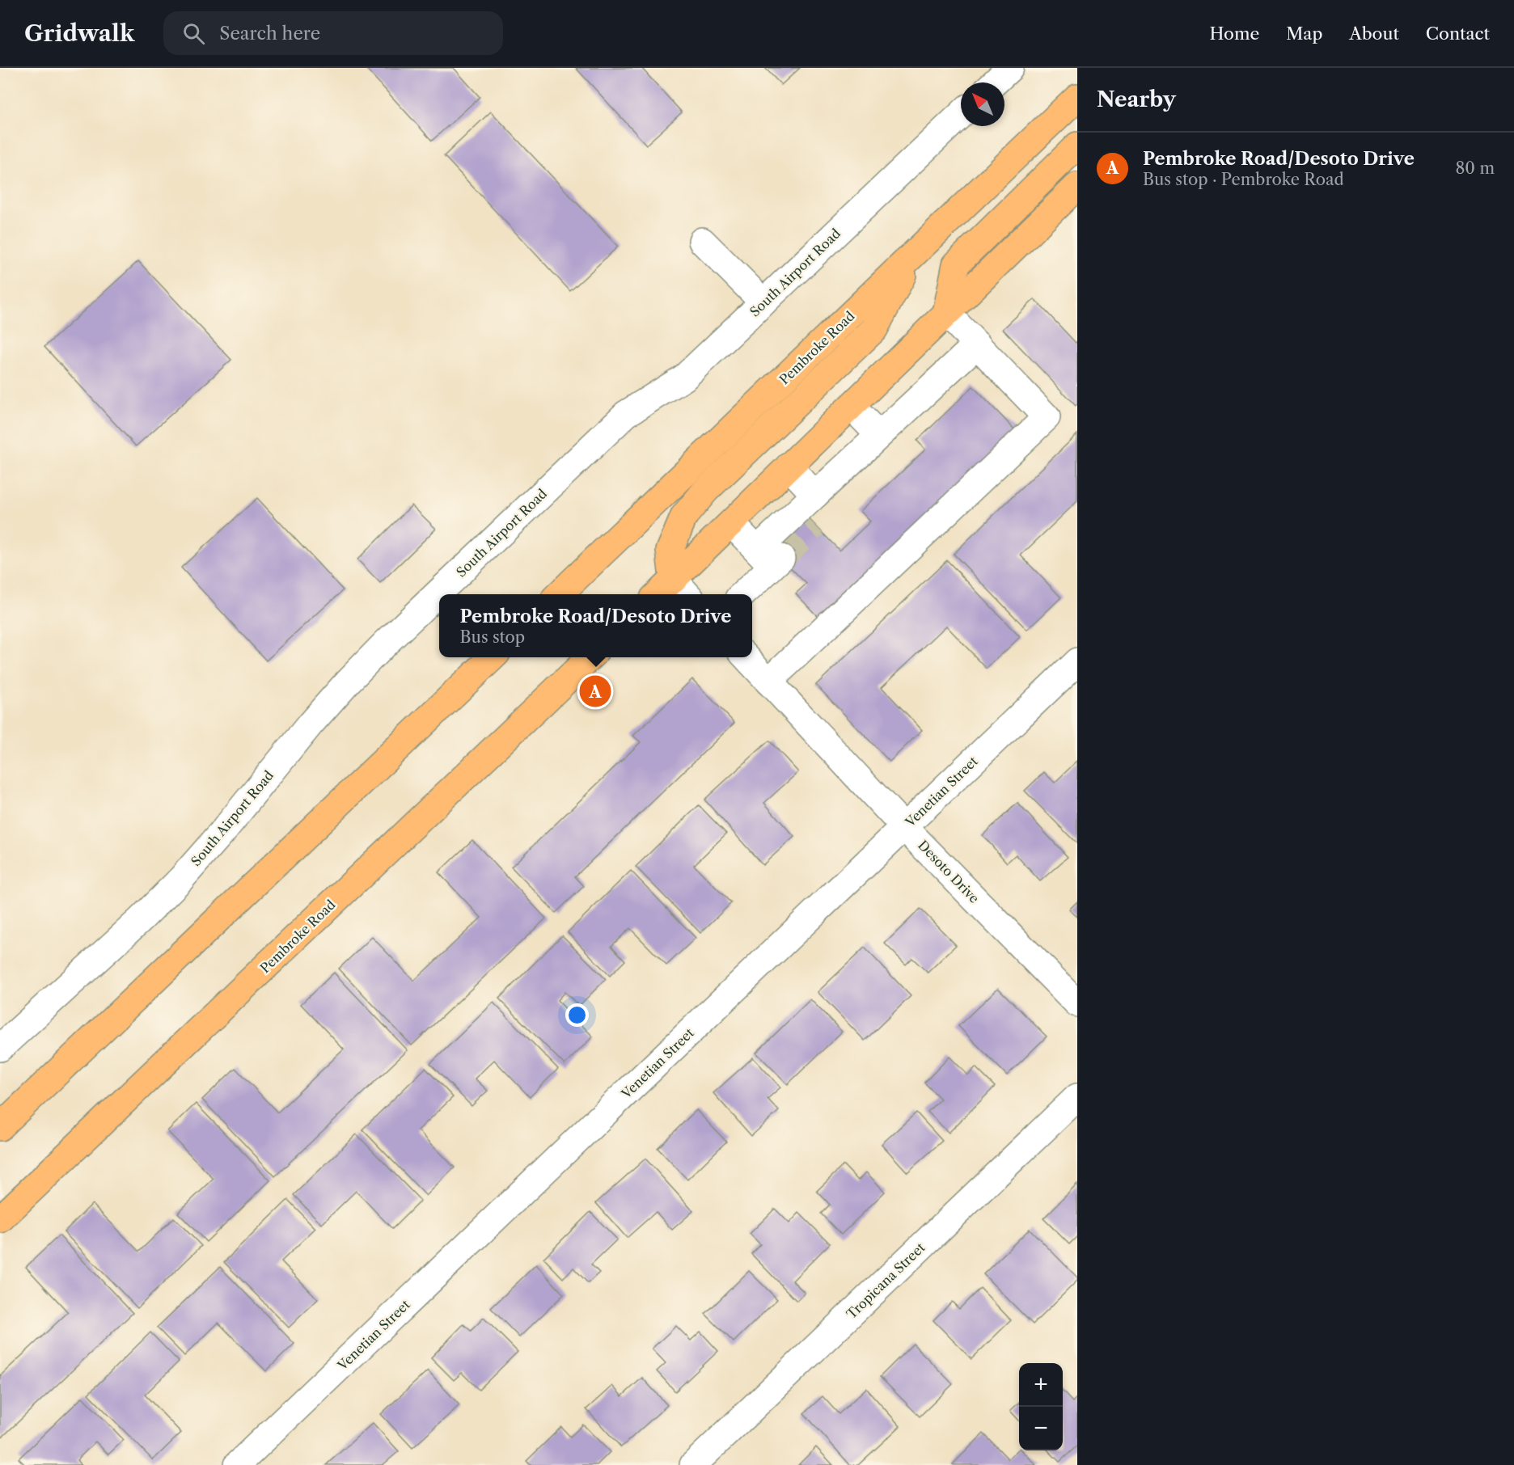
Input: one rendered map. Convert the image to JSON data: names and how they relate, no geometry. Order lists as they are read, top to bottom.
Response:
{
  "streets": {
    "main road": ["Pembroke Road"],
    "street": [
      "South Airport Road",
      "Venetian Street",
      "Desoto Drive",
      "Tropicana Street"
    ]
  },
  "crossings": [
    ["Venetian Street", "Desoto Drive"]
  ],
  "north": "top left",
  "page": {
    "header": "Gridwalk",
    "search": "Search here",
    "nav": [
      "Home",
      "Map",
      "About",
      "Contact"
    ],
    "heading": "Nearby",
    "list": [
      {
        "mark": "A",
        "name": "Pembroke Road/Desoto Drive",
        "note": "Bus stop · Pembroke Road",
        "value": "80 m"
      }
    ],
    "popup": ["Pembroke Road/Desoto Drive", "Bus stop"],
    "pins": "A",
    "map_buttons": ["+", "−"]
  }
}
